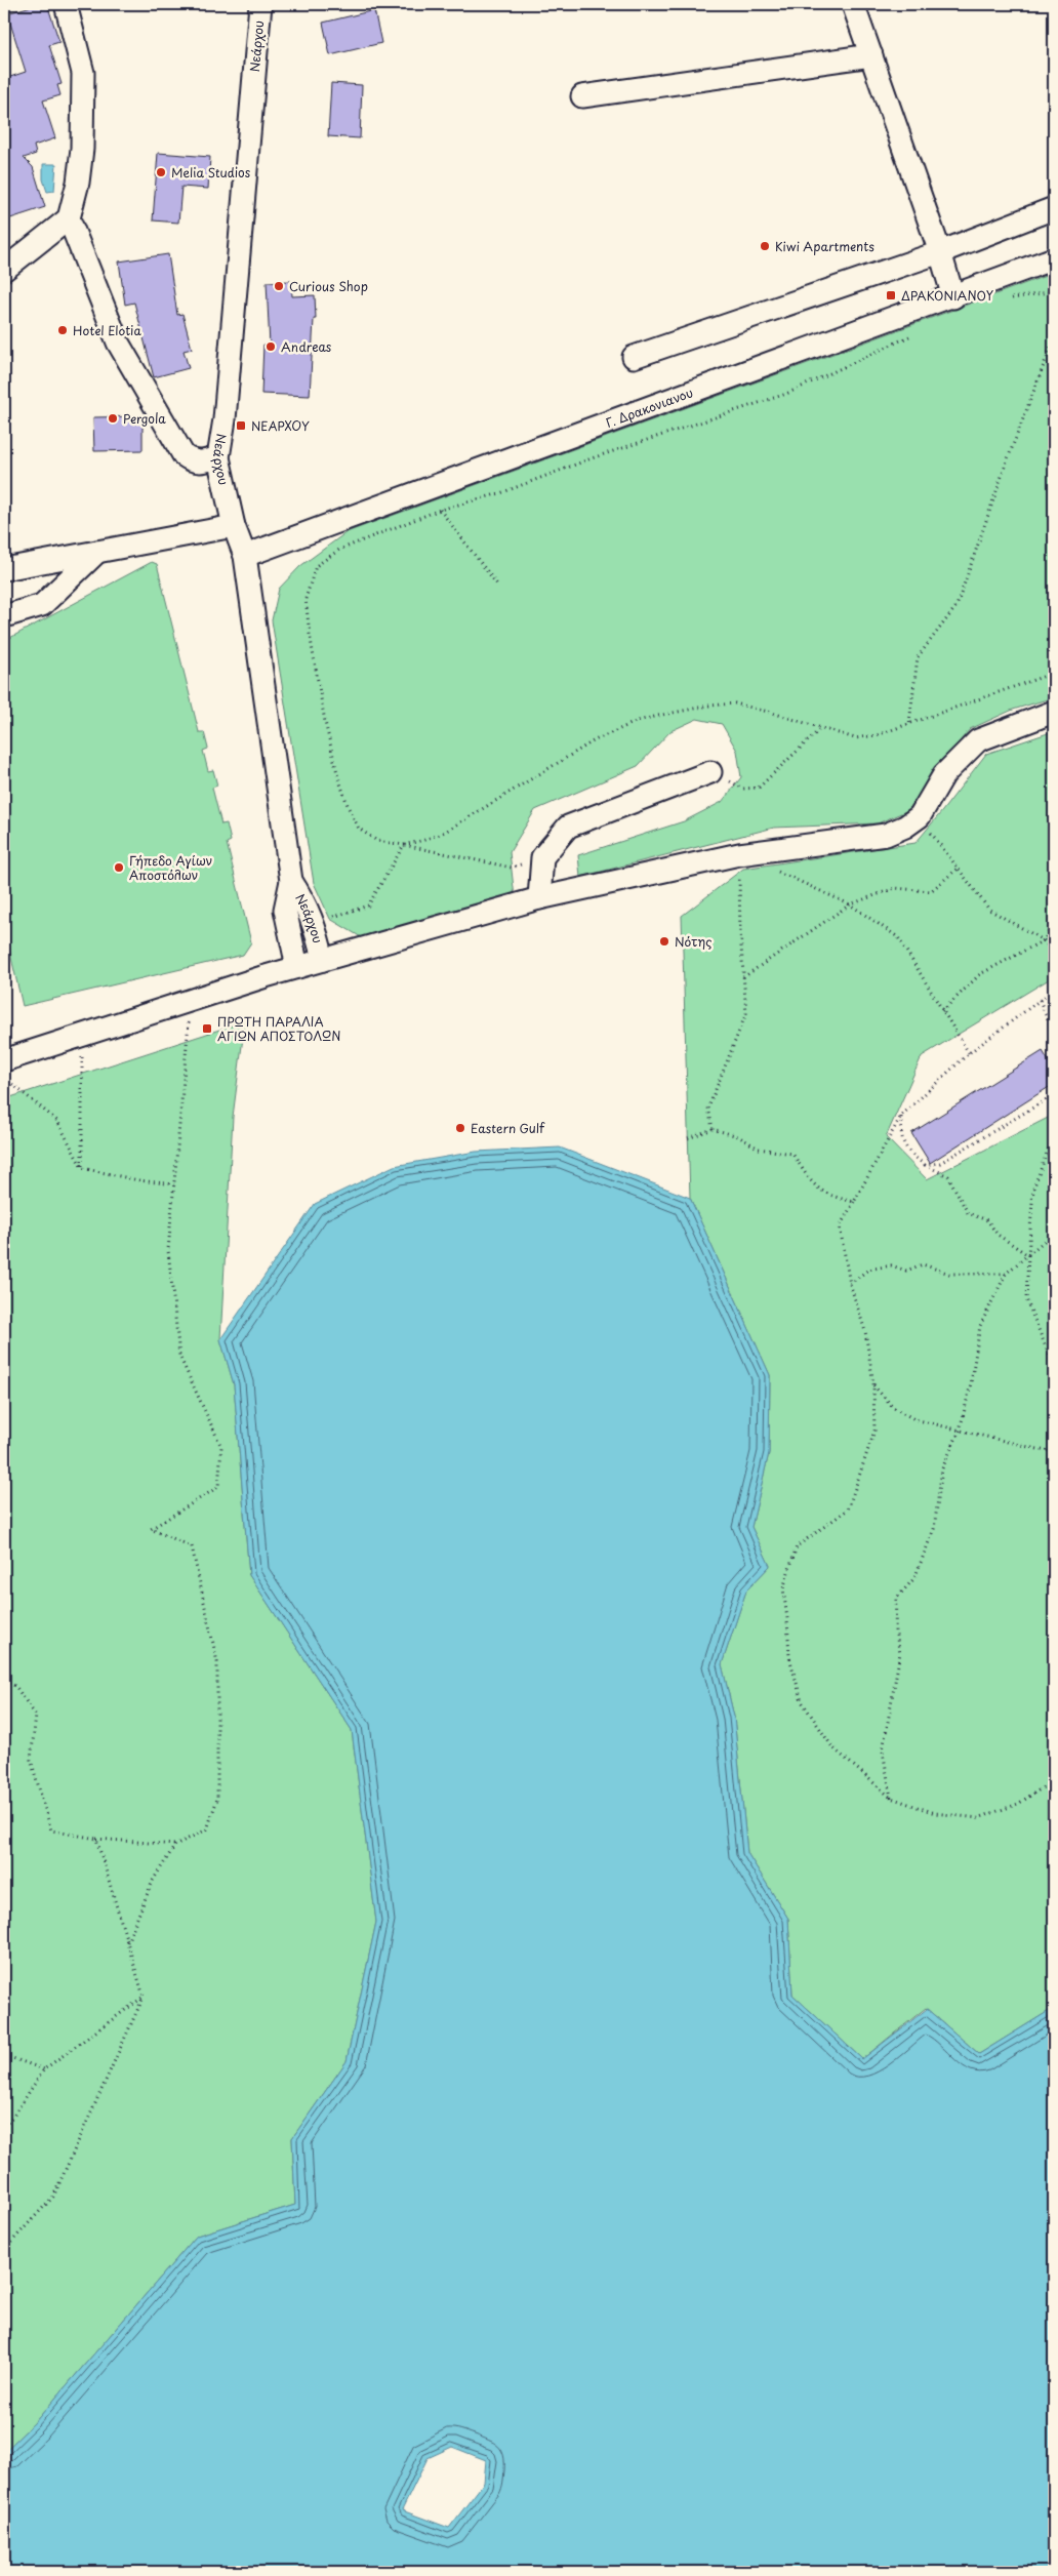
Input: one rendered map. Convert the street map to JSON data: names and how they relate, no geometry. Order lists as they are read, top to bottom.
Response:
{
  "streets": {
    "street": ["Νεάρχου", "Γ. Δρακονιανου"]
  },
  "crossings": [
    ["Νεάρχου", "Γ. Δρακονιανου"]
  ],
  "places": {
    "other": [
      "Melia Studios",
      "Kiwi Apartments",
      "Curious Shop",
      "Hotel Elotia",
      "Andreas",
      "Pergola",
      "Γήπεδο Αγίων Αποστόλων",
      "Νότης",
      "Eastern Gulf"
    ],
    "transit": ["ΔΡΑΚΟΝΙΑΝΟΥ", "ΝΕΑΡΧΟΥ", "ΠΡΩΤΗ ΠΑΡΑΛΙΑ ΑΓΙΩΝ ΑΠΟΣΤΟΛΩΝ"]
  }
}
